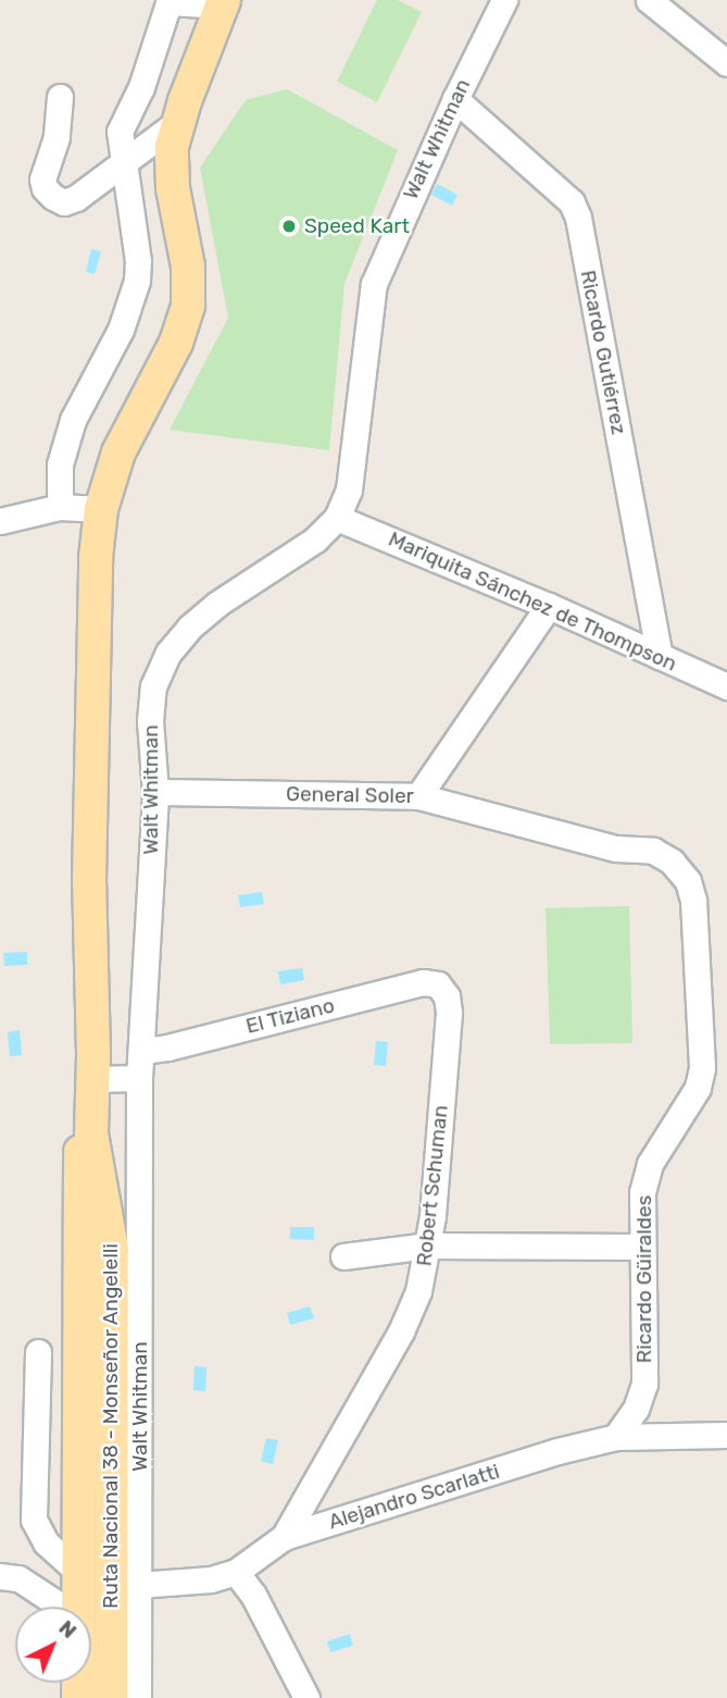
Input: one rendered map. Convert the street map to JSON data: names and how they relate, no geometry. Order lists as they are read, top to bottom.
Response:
{
  "streets": {
    "main road": ["Ruta Nacional 38 - Monseñor Angelelli"],
    "street": [
      "Walt Whitman",
      "Ricardo Gutiérrez",
      "Mariquita Sánchez de Thompson",
      "General Soler",
      "El Tiziano",
      "Robert Schuman",
      "Ricardo Güiraldes",
      "Alejandro Scarlatti"
    ]
  },
  "crossings": [
    ["Walt Whitman", "Ricardo Gutiérrez"],
    ["Walt Whitman", "Mariquita Sánchez de Thompson"],
    ["Walt Whitman", "General Soler"],
    ["Walt Whitman", "El Tiziano"],
    ["Walt Whitman", "Ruta Nacional 38 - Monseñor Angelelli"],
    ["Walt Whitman", "Alejandro Scarlatti"],
    ["Ricardo Gutiérrez", "Mariquita Sánchez de Thompson"],
    ["General Soler", "Ricardo Güiraldes"],
    ["El Tiziano", "Robert Schuman"],
    ["Robert Schuman", "Alejandro Scarlatti"],
    ["Ricardo Güiraldes", "Alejandro Scarlatti"],
    ["Ruta Nacional 38 - Monseñor Angelelli", "Alejandro Scarlatti"]
  ],
  "places": ["Speed Kart"],
  "north": "top right"
}
